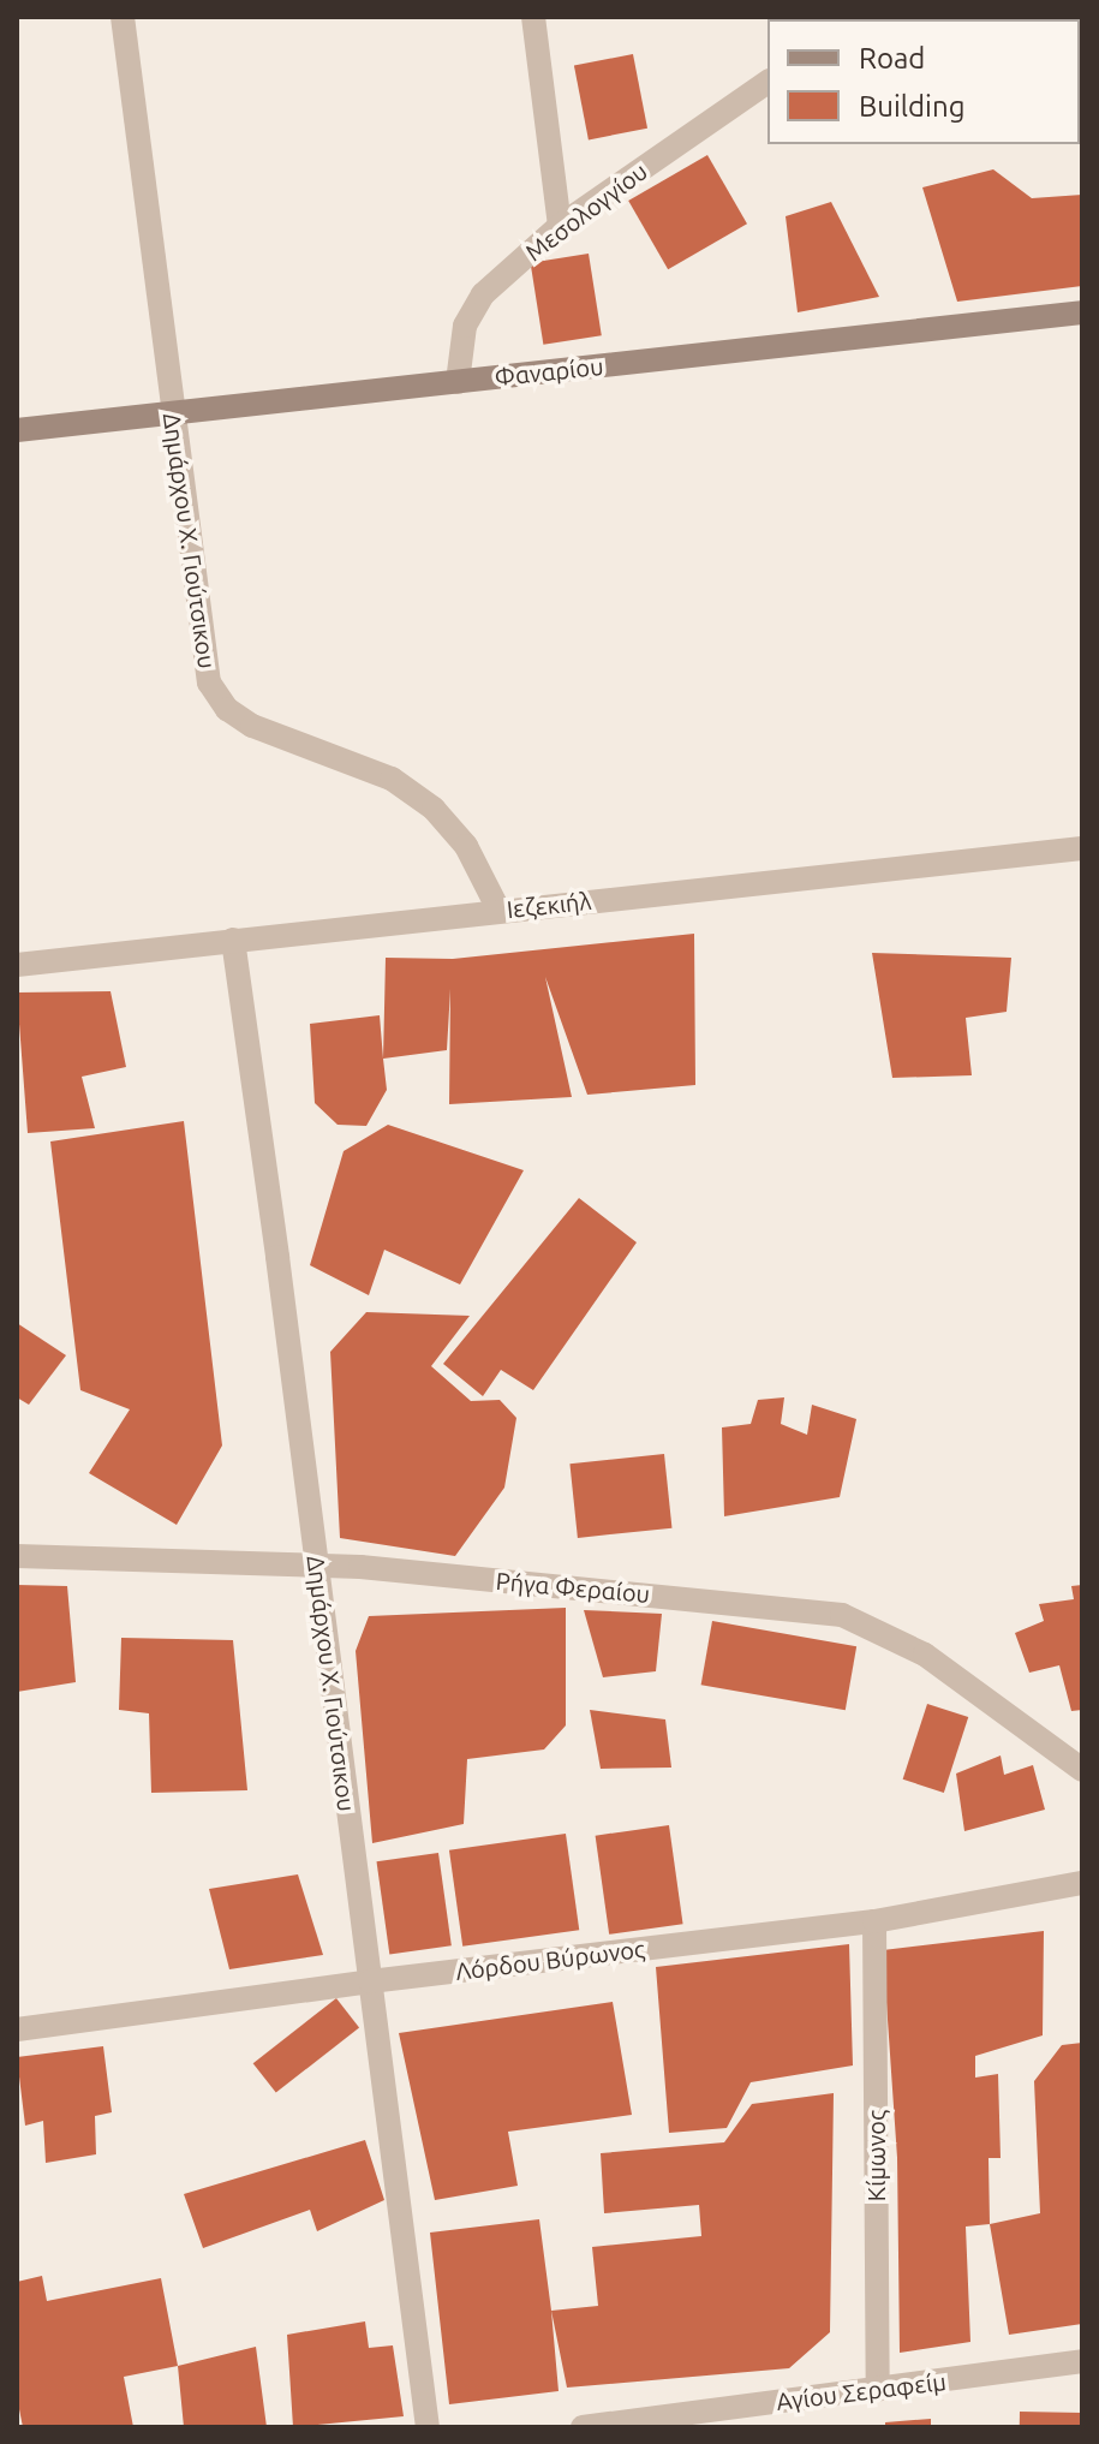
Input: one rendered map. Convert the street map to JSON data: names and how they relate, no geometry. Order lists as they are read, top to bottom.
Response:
{
  "streets": {
    "main road": ["Φαναρίου"],
    "street": [
      "Μεσολογγίου",
      "Δημάρχου Χ. Γιούτσικου",
      "Ιεζεκιήλ",
      "Ρήγα Φεραίου",
      "Λόρδου Βύρωνος",
      "Κίμωνος",
      "Αγίου Σεραφείμ"
    ]
  },
  "crossings": [
    ["Μεσολογγίου", "Φαναρίου"],
    ["Φαναρίου", "Δημάρχου Χ. Γιούτσικου"],
    ["Δημάρχου Χ. Γιούτσικου", "Ιεζεκιήλ"],
    ["Δημάρχου Χ. Γιούτσικου", "Ρήγα Φεραίου"],
    ["Δημάρχου Χ. Γιούτσικου", "Λόρδου Βύρωνος"],
    ["Λόρδου Βύρωνος", "Κίμωνος"],
    ["Κίμωνος", "Αγίου Σεραφείμ"]
  ],
  "legend": ["Road", "Building"]
}
